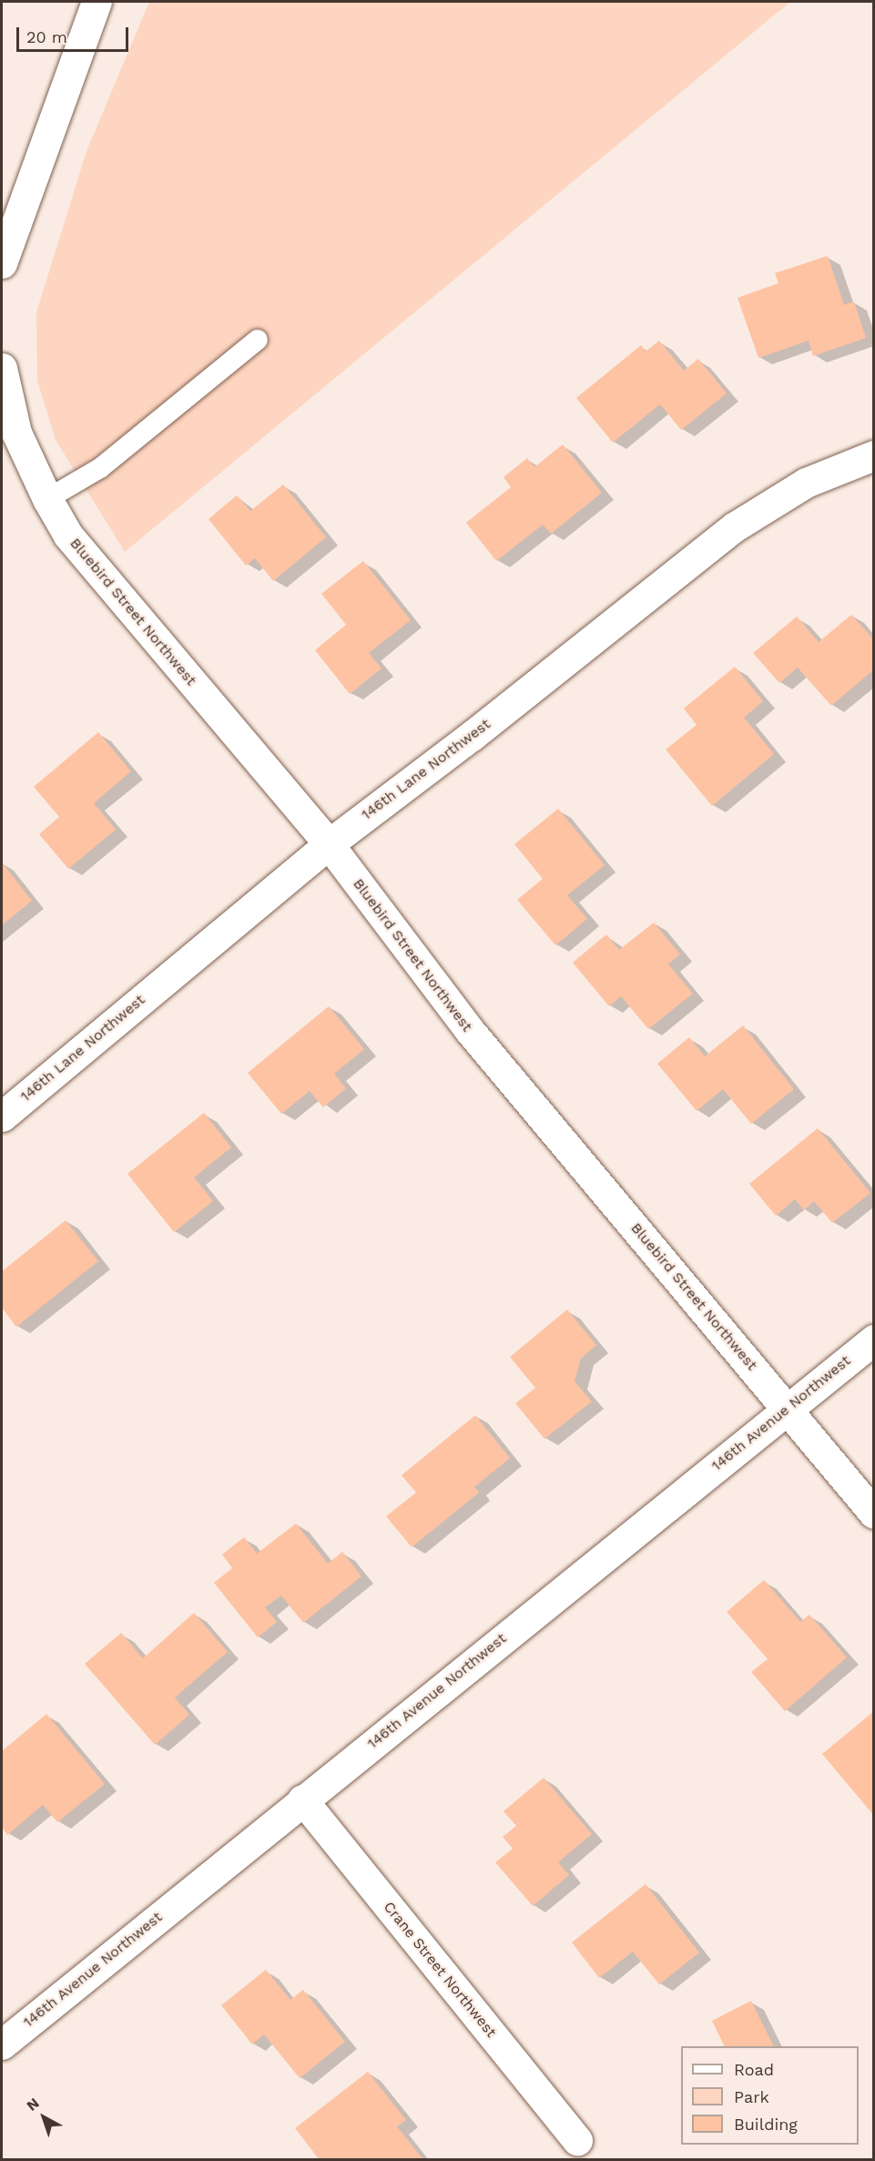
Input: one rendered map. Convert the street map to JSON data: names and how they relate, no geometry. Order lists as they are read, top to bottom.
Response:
{
  "streets": {
    "street": [
      "Bluebird Street Northwest",
      "146th Lane Northwest",
      "146th Avenue Northwest",
      "Crane Street Northwest"
    ]
  },
  "crossings": [
    ["Bluebird Street Northwest", "146th Lane Northwest"],
    ["Bluebird Street Northwest", "146th Avenue Northwest"],
    ["146th Avenue Northwest", "Crane Street Northwest"]
  ],
  "legend": ["Road", "Park", "Building"],
  "scale_bar": "20 m",
  "north": "top left"
}
